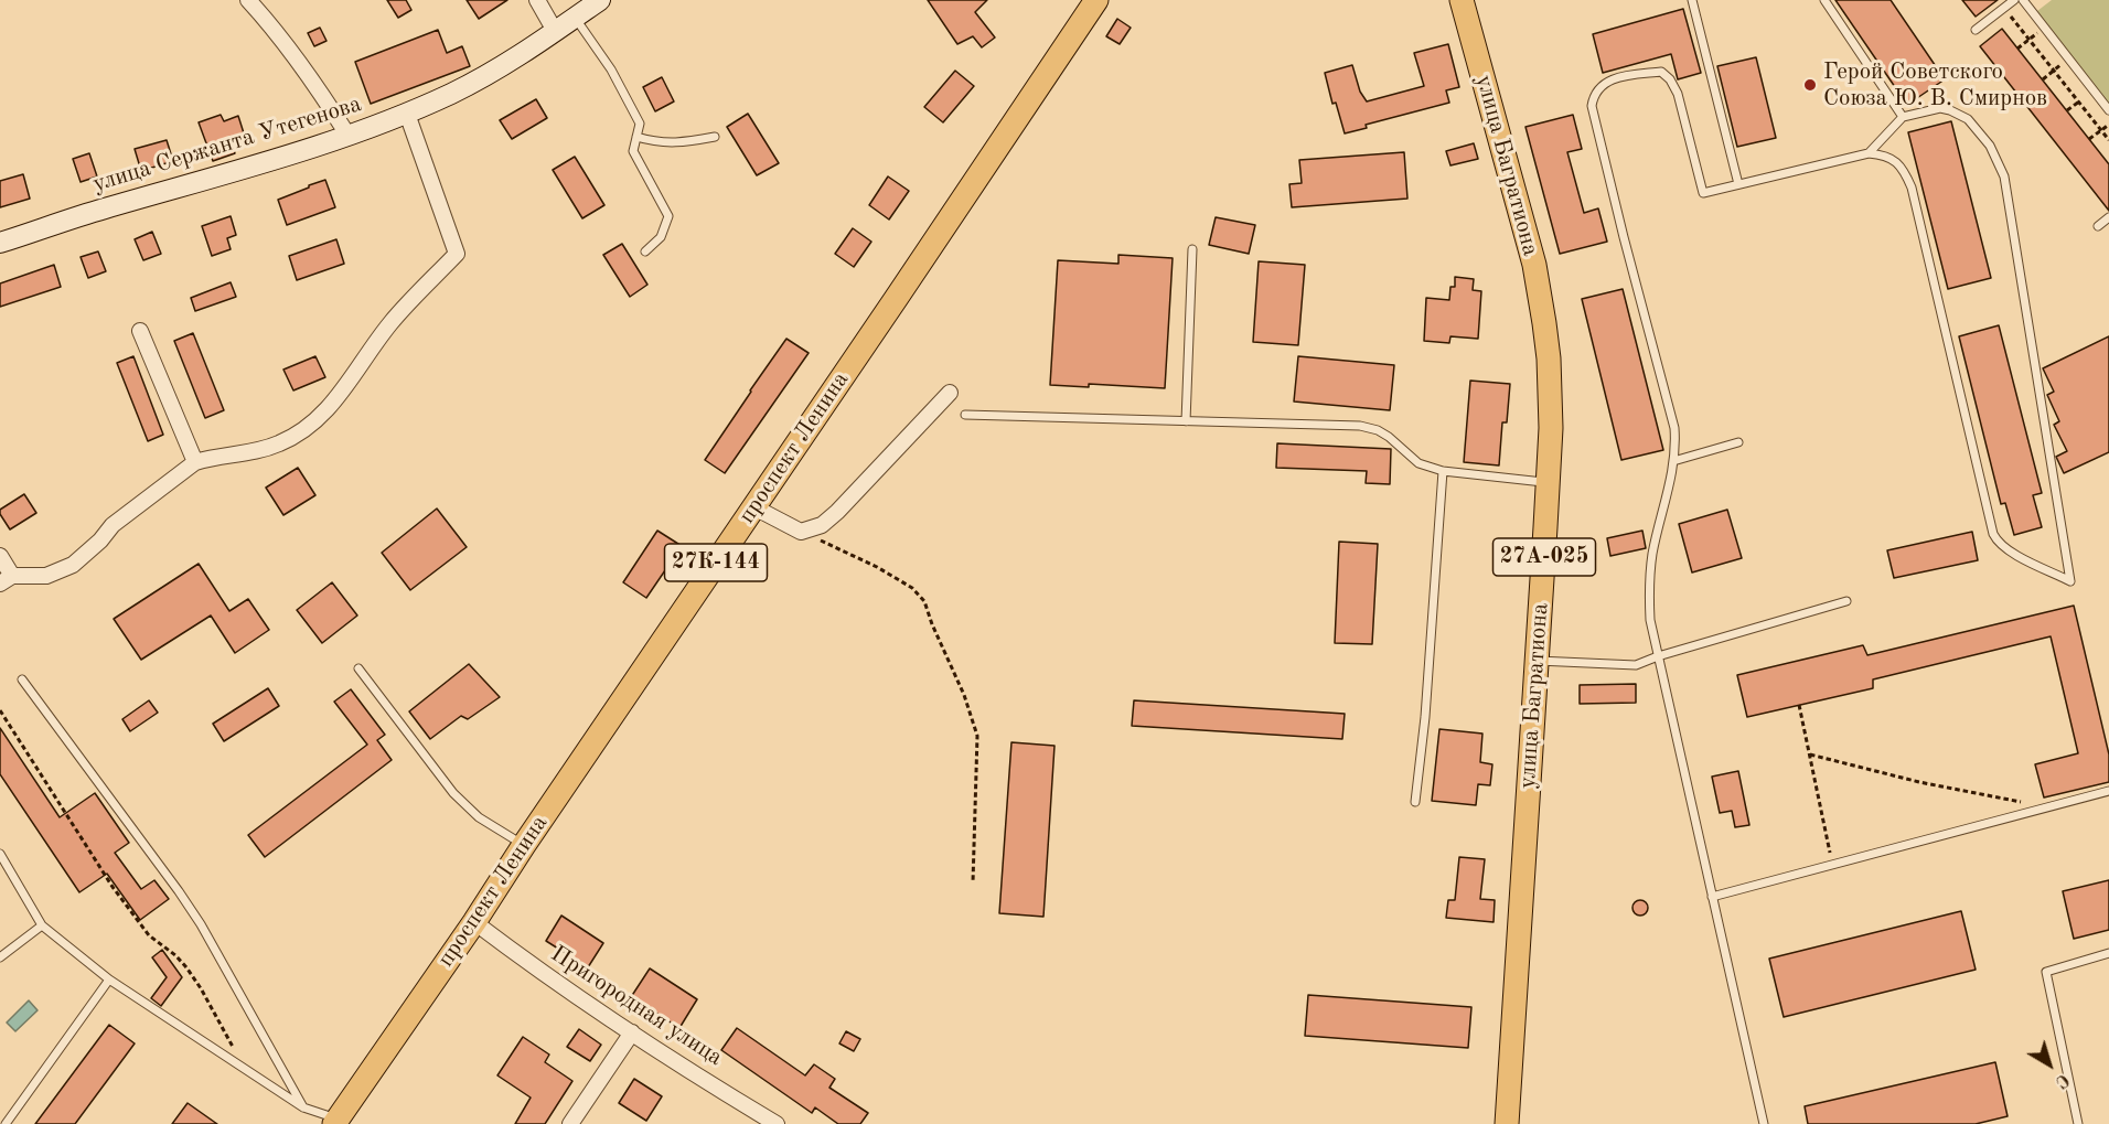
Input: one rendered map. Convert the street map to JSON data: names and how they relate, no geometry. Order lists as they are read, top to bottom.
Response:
{
  "streets": {
    "main road": [
      "улица Сержанта Утегенова",
      "улица Багратиона",
      "проспект Ленина",
      "27А-025",
      "27К-144"
    ],
    "street": ["Пригородная улица"]
  },
  "crossings": [
    ["проспект Ленина", "Пригородная улица"]
  ],
  "places": ["Герой Советского Союза Ю. В. Смирнов"],
  "north": "bottom right"
}
